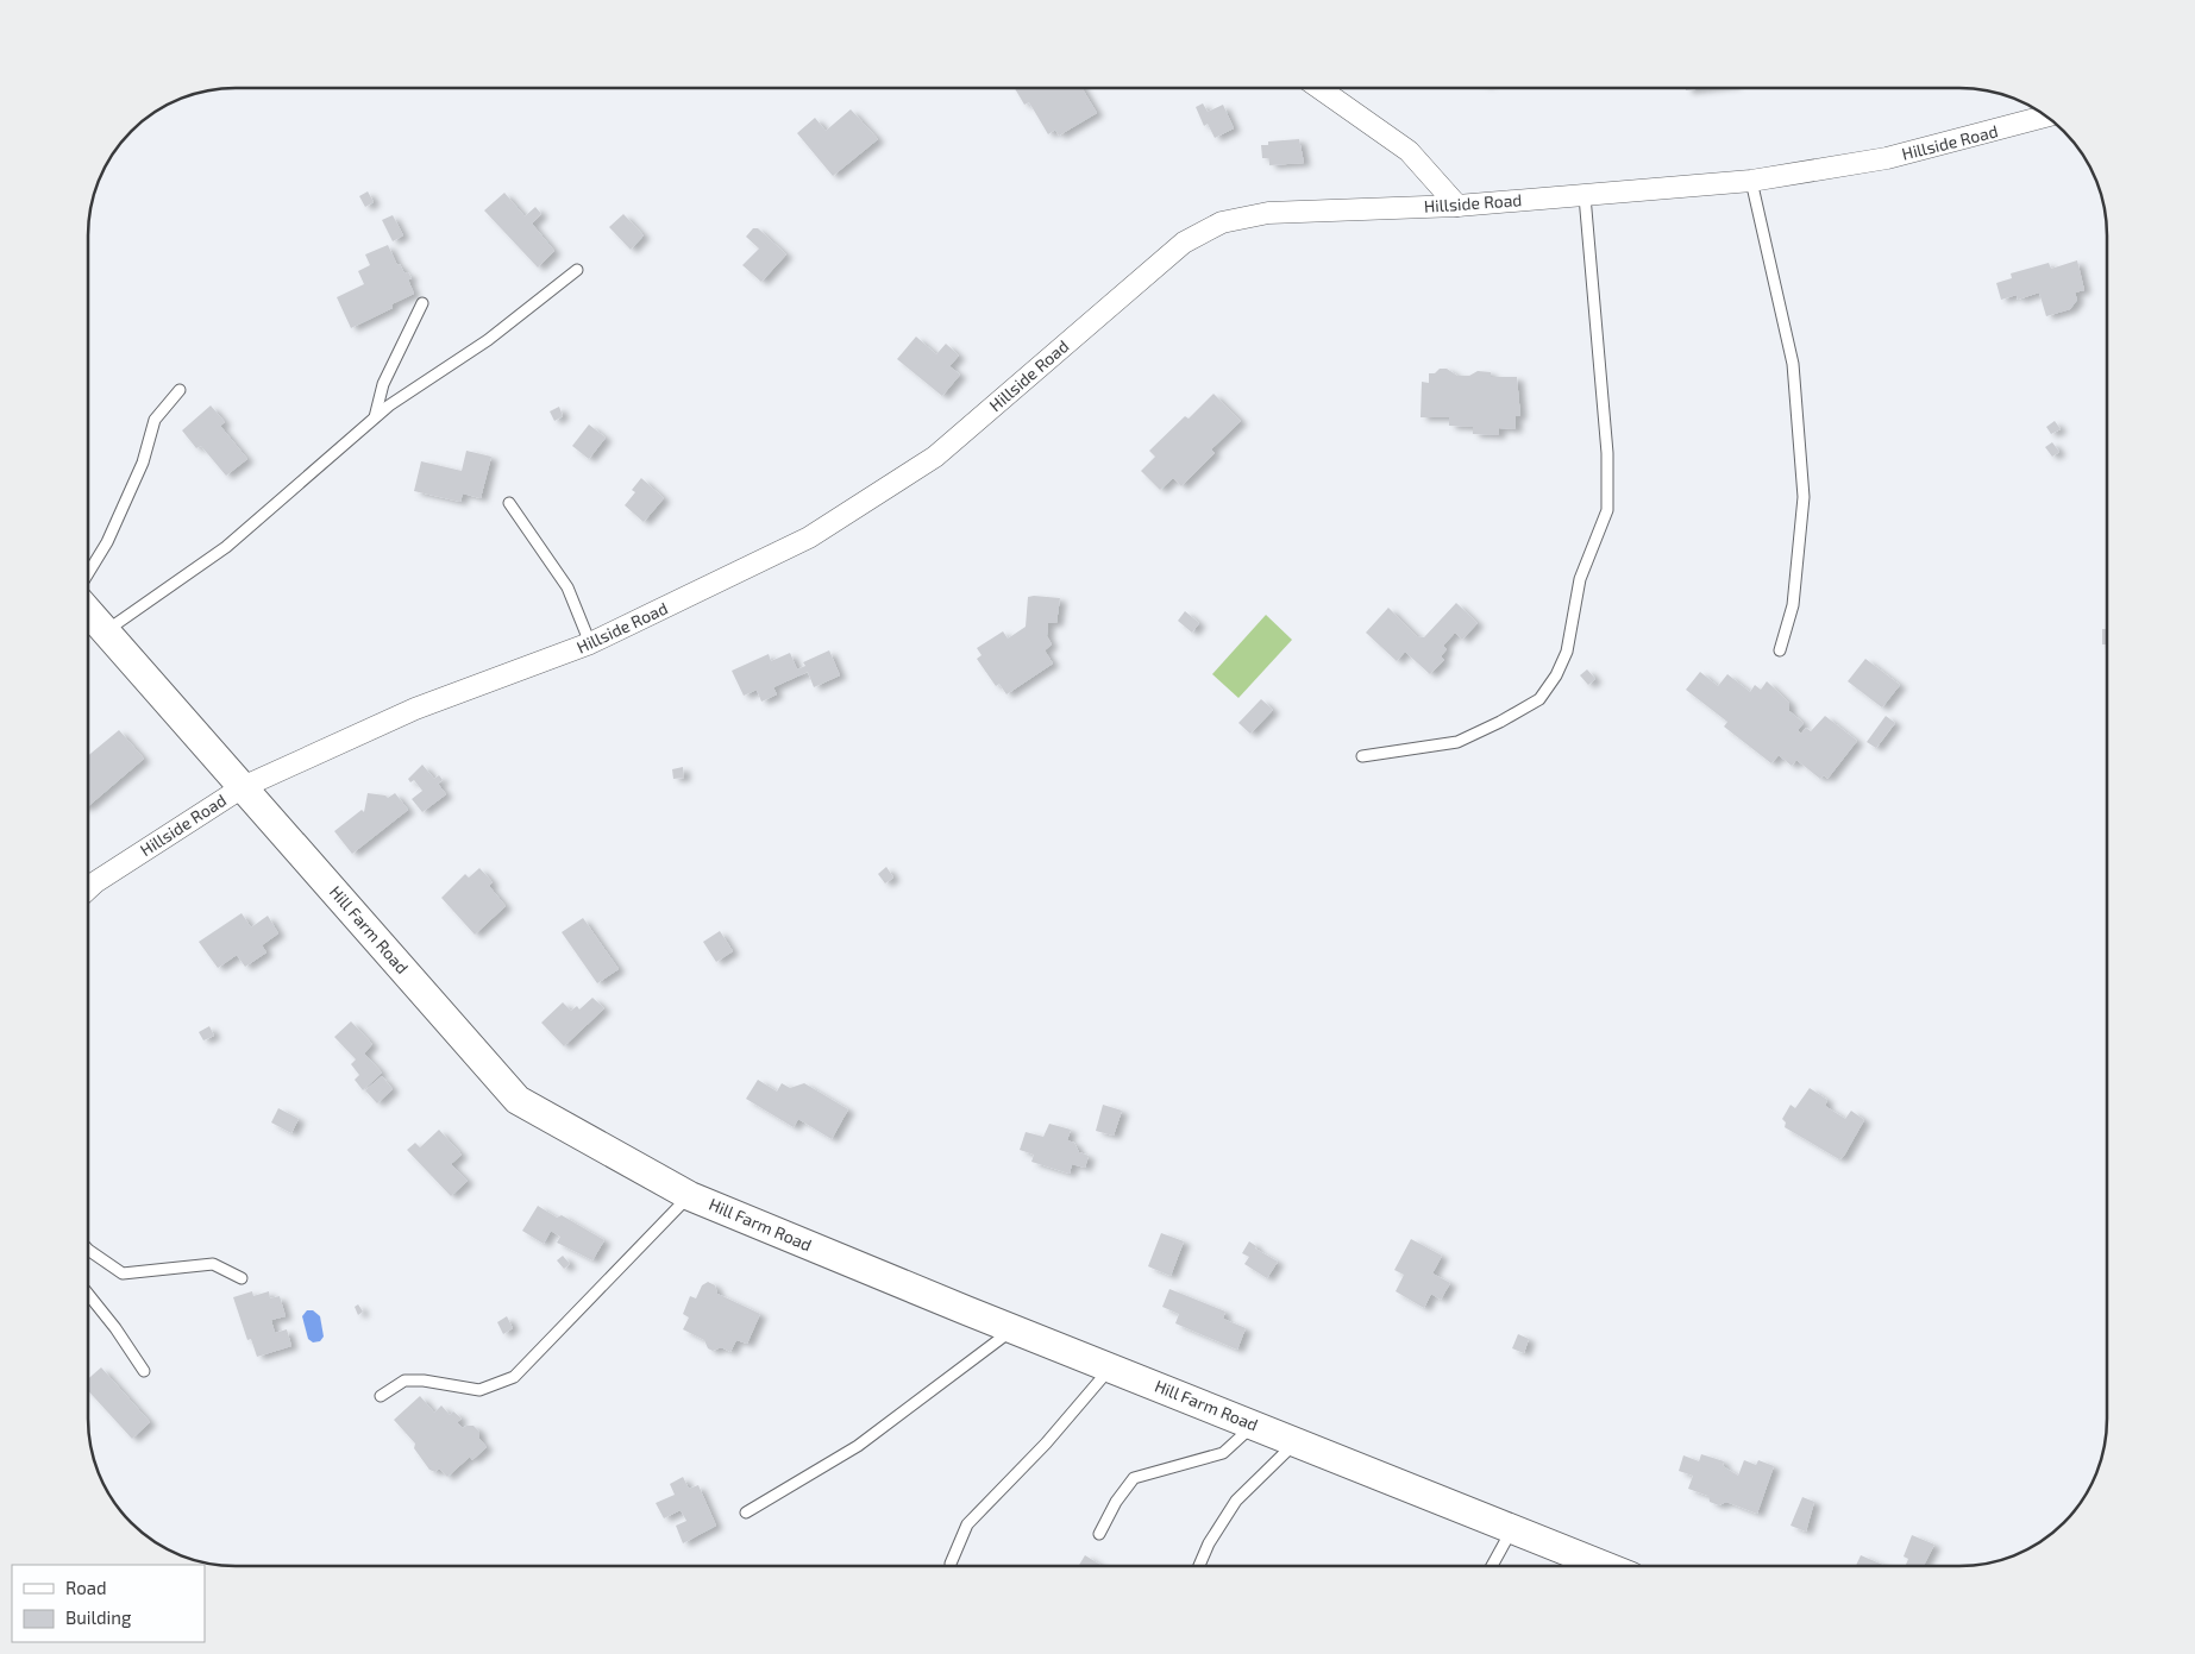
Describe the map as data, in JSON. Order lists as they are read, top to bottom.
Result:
{
  "streets": {
    "main road": ["Hill Farm Road"],
    "street": ["Hillside Road"]
  },
  "crossings": [
    ["Hillside Road", "Hill Farm Road"]
  ],
  "legend": ["Road", "Building"]
}
